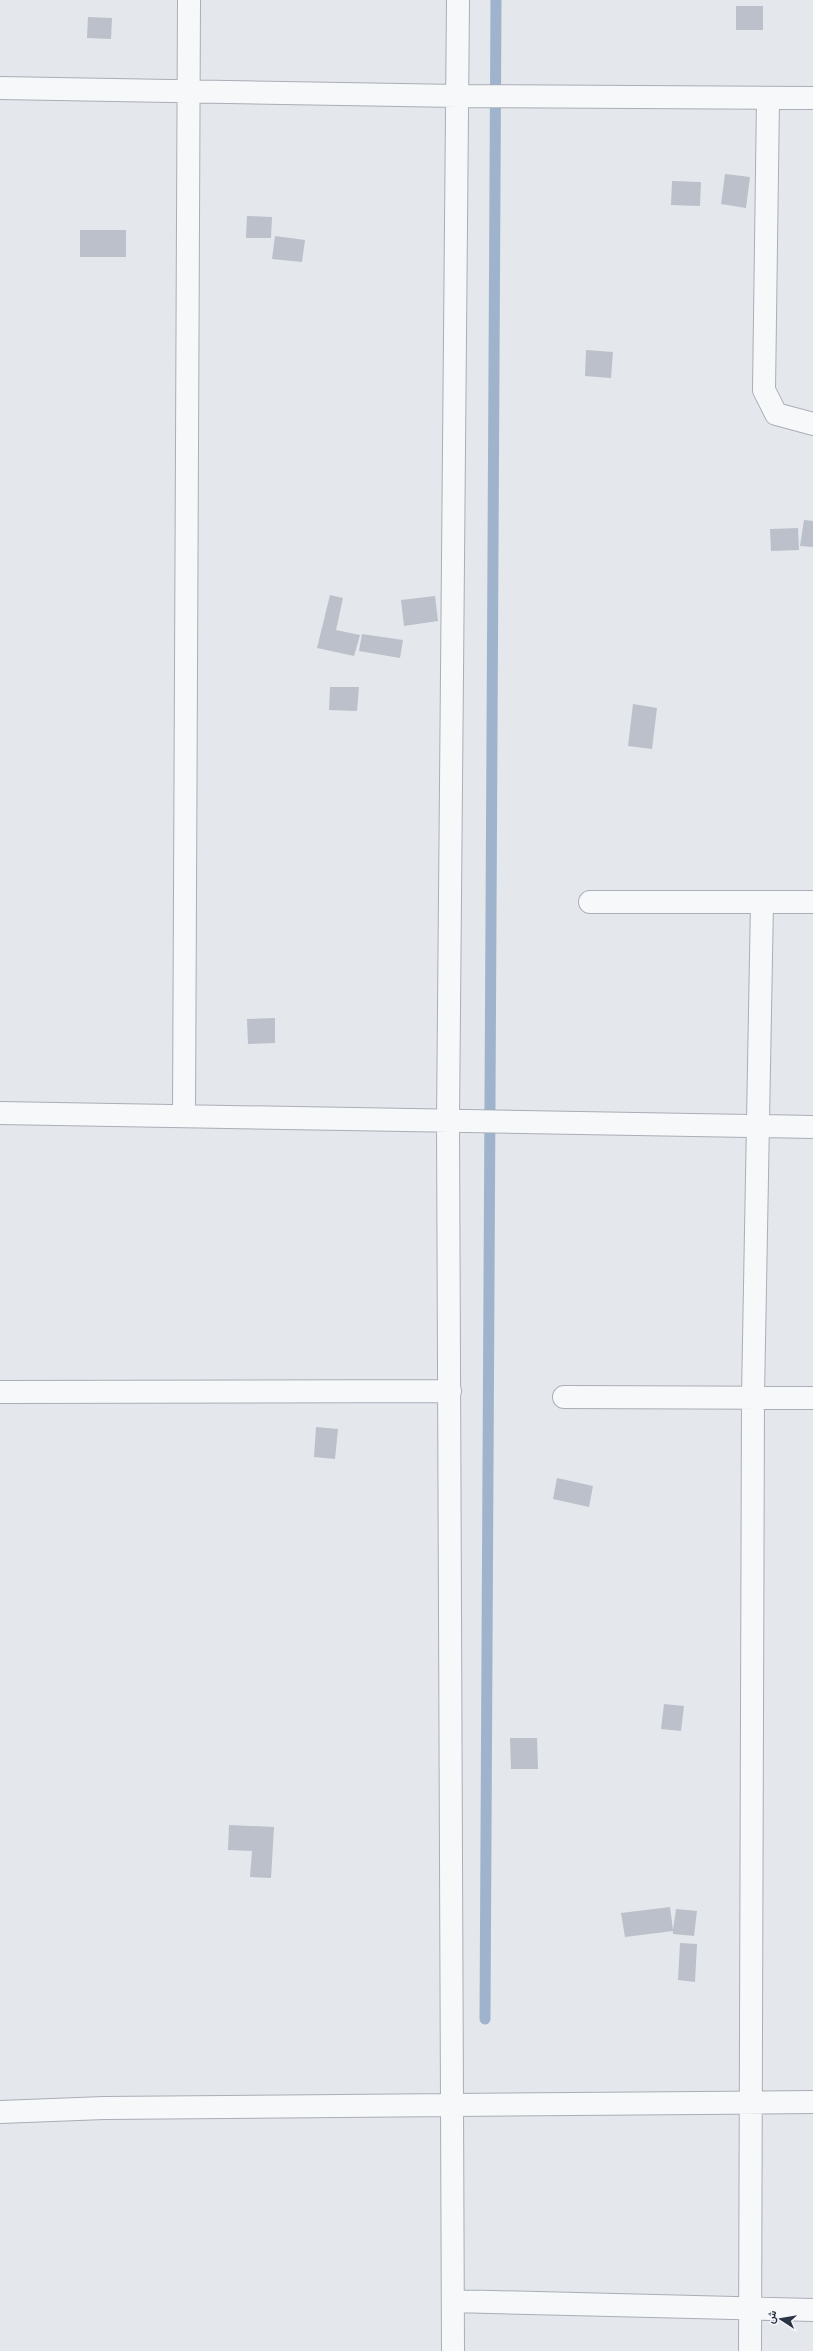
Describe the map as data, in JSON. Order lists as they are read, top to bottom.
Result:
{
  "north": "left"
}
